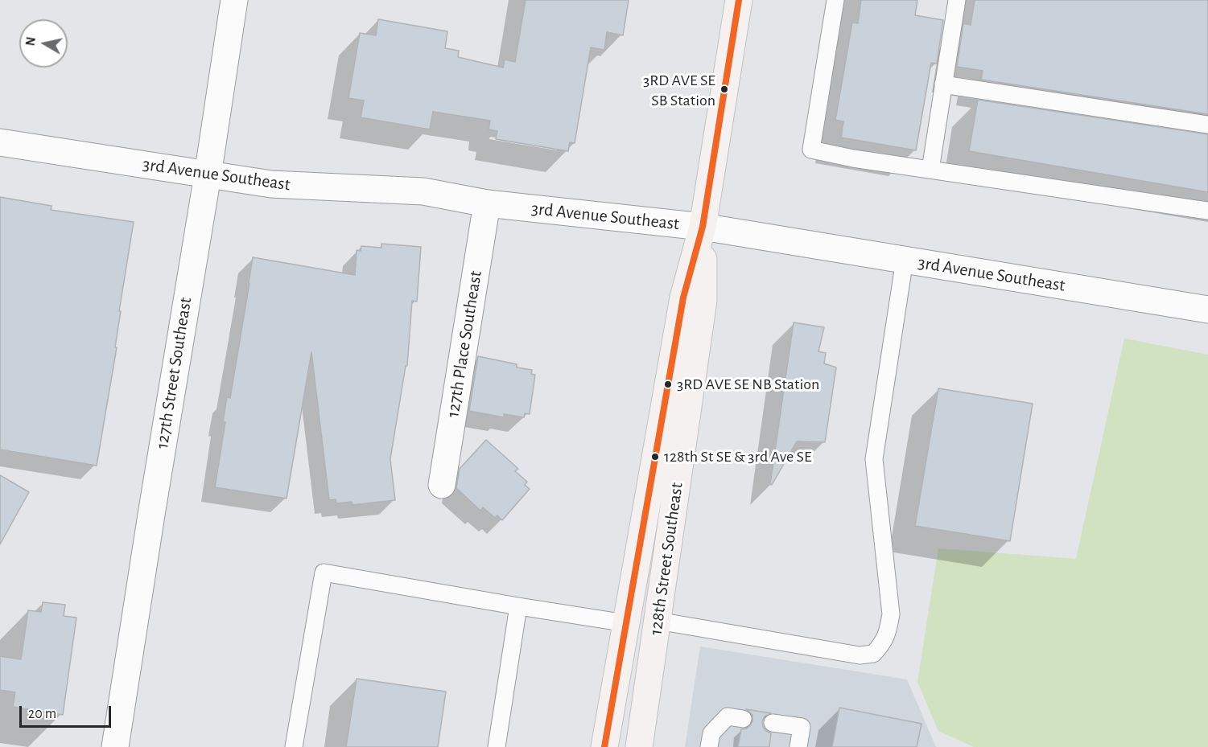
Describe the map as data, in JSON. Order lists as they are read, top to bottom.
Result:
{
  "streets": {
    "main road": ["128th Street Southeast"],
    "street": ["3rd Avenue Southeast", "127th Place Southeast", "127th Street Southeast"]
  },
  "crossings": [
    ["3rd Avenue Southeast", "127th Place Southeast"],
    ["3rd Avenue Southeast", "127th Street Southeast"],
    ["3rd Avenue Southeast", "128th Street Southeast"]
  ],
  "places": ["3RD AVE SE SB Station", "3RD AVE SE NB Station", "128th St SE & 3rd Ave SE"],
  "scale_bar": "20 m",
  "north": "left"
}
